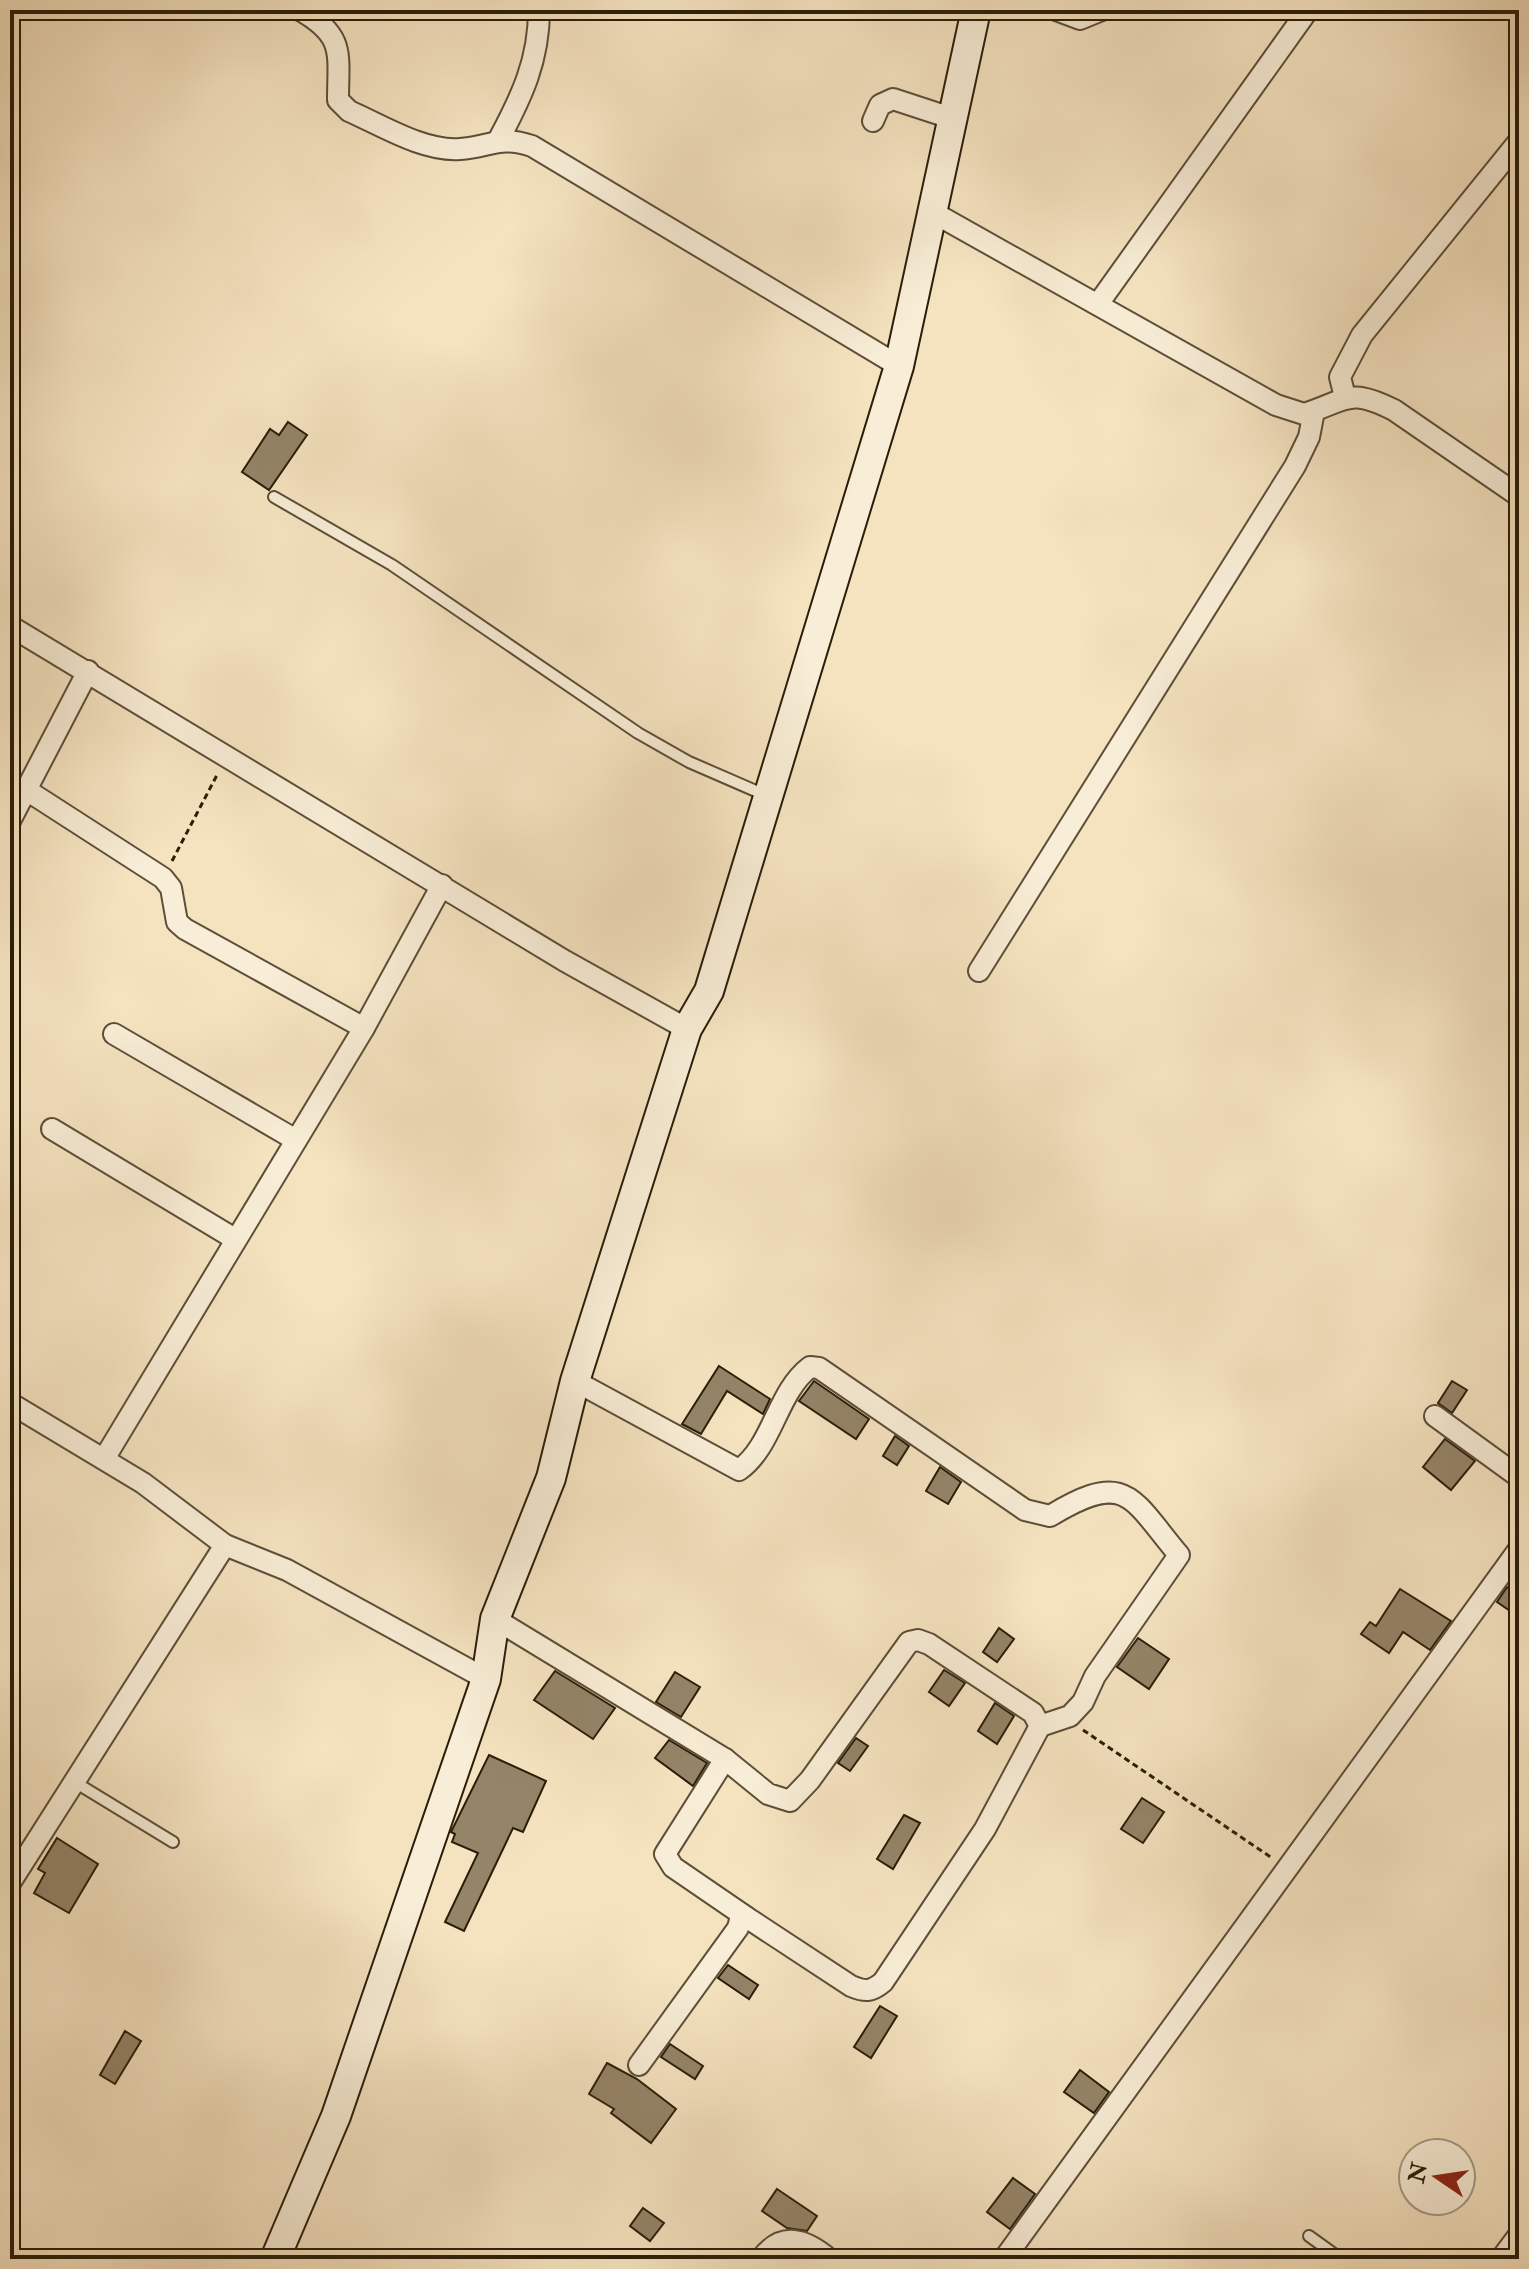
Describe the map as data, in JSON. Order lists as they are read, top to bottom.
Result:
{
  "north": "left"
}
